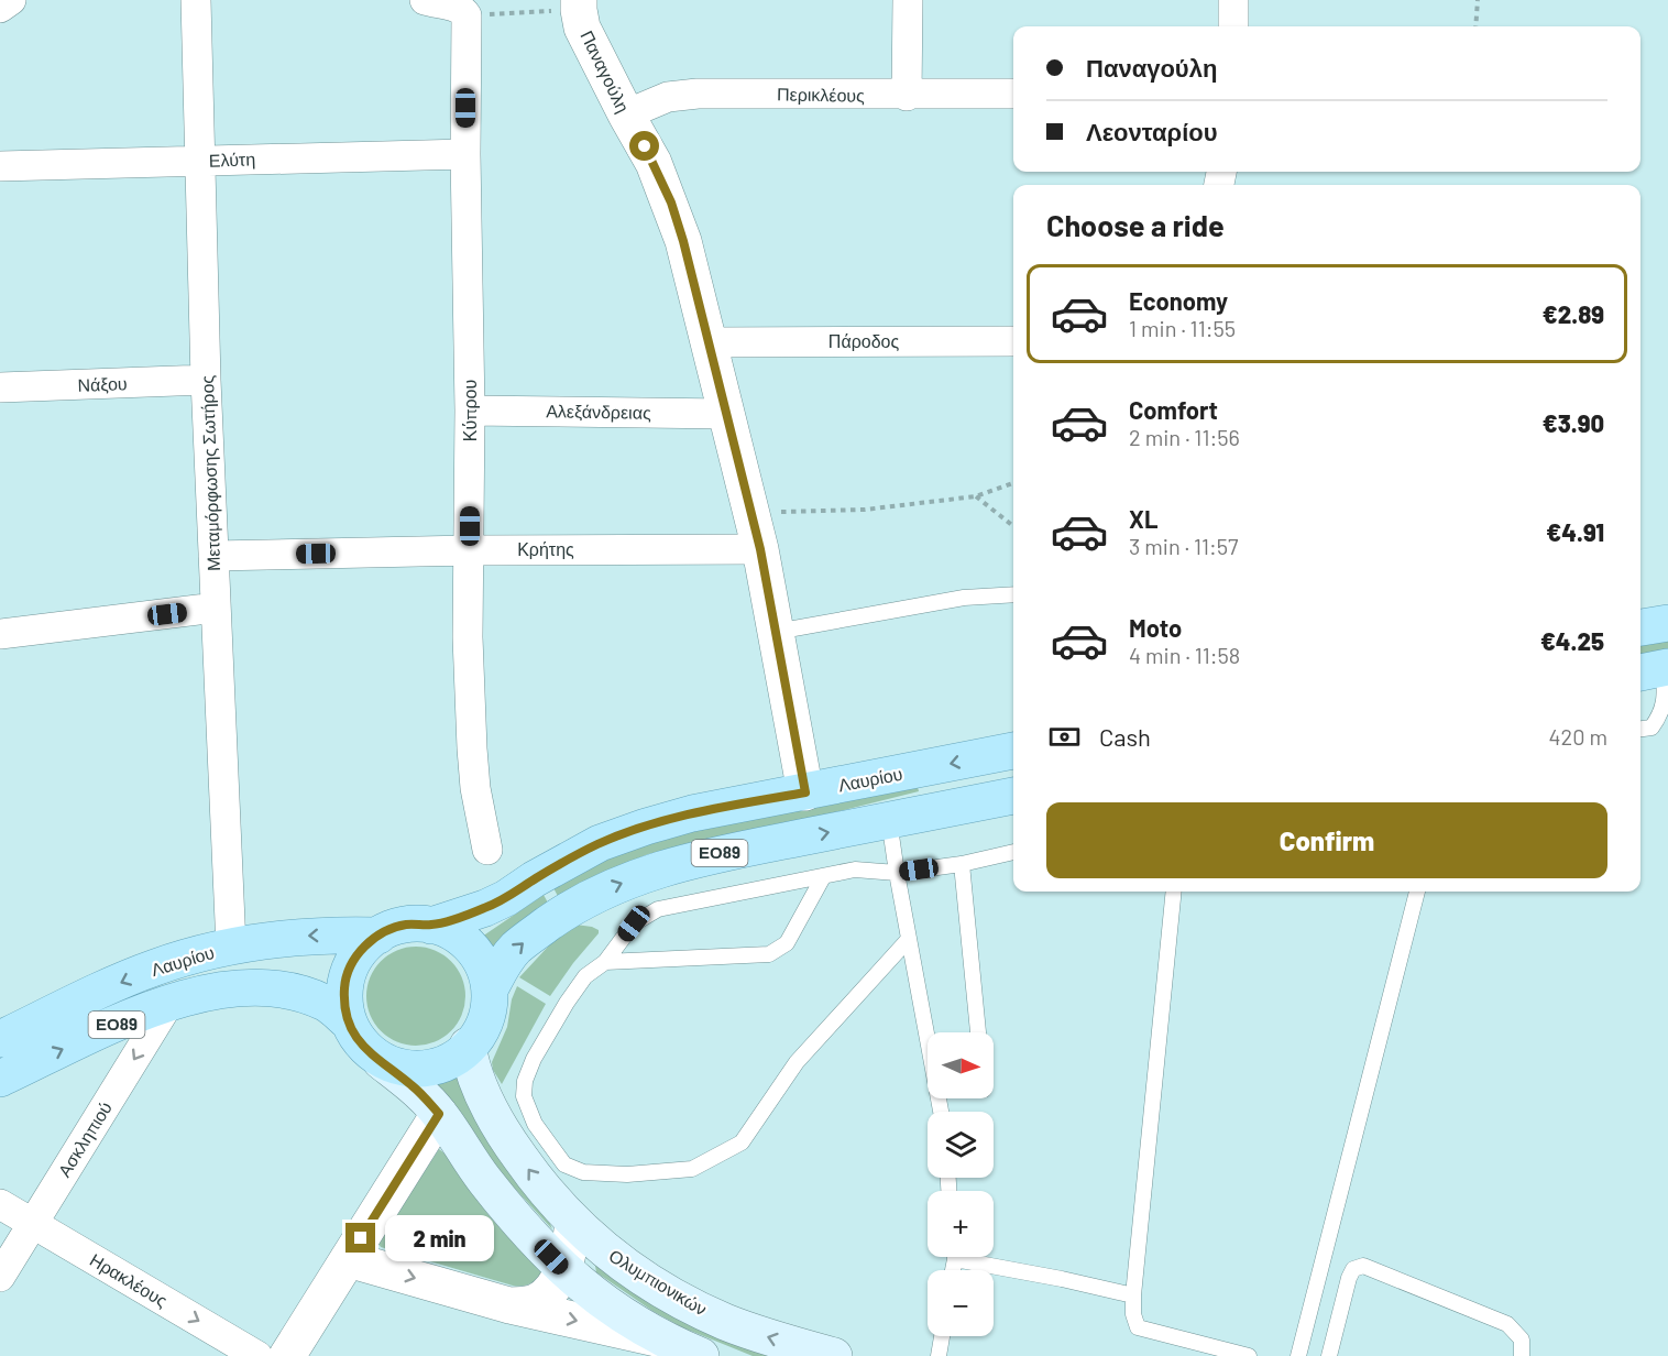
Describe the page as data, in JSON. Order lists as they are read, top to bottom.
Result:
{
  "streets": {
    "main road": ["Λαυρίου", "ΕΟ89", "Ολυμπιονικών"],
    "street": [
      "Παναγούλη",
      "Περικλέους",
      "Ελύτη",
      "Πάροδος",
      "Νάξου",
      "Κύπρου",
      "Αλεξάνδρειας",
      "Μεταμόρφωσης Σωτήρος",
      "Κρήτης",
      "Ασκληπιού",
      "Ηρακλέους"
    ]
  },
  "crossings": [
    ["Παναγούλη", "Περικλέους"],
    ["Παναγούλη", "Πάροδος"],
    ["Παναγούλη", "Αλεξάνδρειας"],
    ["Παναγούλη", "Κρήτης"],
    ["Παναγούλη", "Λαυρίου"],
    ["Ελύτη", "Κύπρου"],
    ["Ελύτη", "Μεταμόρφωσης Σωτήρος"],
    ["Νάξου", "Μεταμόρφωσης Σωτήρος"],
    ["Κύπρου", "Αλεξάνδρειας"],
    ["Κύπρου", "Κρήτης"],
    ["Μεταμόρφωσης Σωτήρος", "Κρήτης"],
    ["Μεταμόρφωσης Σωτήρος", "Λαυρίου"],
    ["Λαυρίου", "ΕΟ89"],
    ["Λαυρίου", "Ασκληπιού"],
    ["Λαυρίου", "Ολυμπιονικών"],
    ["ΕΟ89", "Ολυμπιονικών"],
    ["Ασκληπιού", "Ηρακλέους"]
  ],
  "one_way": ["Ασκληπιού", "Ηρακλέους"],
  "north": "right",
  "page": {
    "banner": ["Παναγούλη", "Λεονταρίου"],
    "heading": "Choose a ride",
    "list": [
      {
        "name": "Economy",
        "note": "1 min · 11:55",
        "value": "€2.89"
      },
      {
        "name": "Comfort",
        "note": "2 min · 11:56",
        "value": "€3.90"
      },
      {
        "name": "XL",
        "note": "3 min · 11:57",
        "value": "€4.91"
      },
      {
        "name": "Moto",
        "note": "4 min · 11:58",
        "value": "€4.25"
      }
    ],
    "pay": ["Cash", "420 m"],
    "buttons": "Confirm",
    "map_buttons": ["+", "−"],
    "bubble": "2 min"
  }
}
